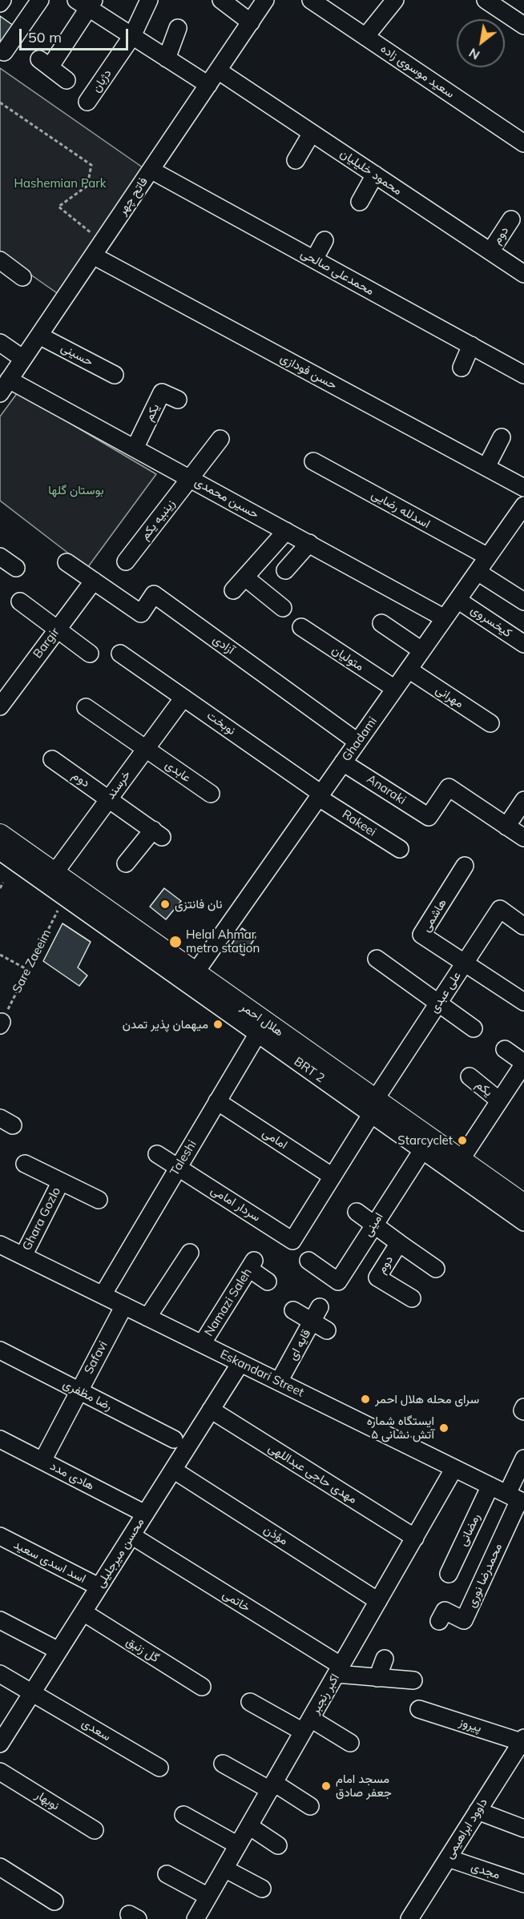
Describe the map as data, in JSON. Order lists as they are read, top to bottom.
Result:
{
  "streets": {
    "main road": ["هلال احمر"],
    "street": [
      "سعید موسوی زاده",
      "دژبان",
      "محمود خلیلیان",
      "فاتح چهر",
      "دوم",
      "محمدعلی صالحی",
      "حسینی",
      "حسن فودازی",
      "یکم",
      "حسین محمدی",
      "اسدلله رضایی",
      "زینبیه یکم",
      "کیخسروی",
      "Bargir",
      "آزادی",
      "متولیان",
      "مهرانی",
      "نوبخت",
      "Ghadami",
      "عابدی",
      "خرسند",
      "Anaraki",
      "Rakeei",
      "هاشمی",
      "علی عبدی",
      "امامی",
      "Taleshi",
      "سردار امامی",
      "Ghara Gozlo",
      "امینی",
      "Namazi Saleh",
      "قایه ای",
      "Safavi",
      "Eskandari Street",
      "رضا مظفری",
      "مهدی حاجی عبداللهی",
      "هادی مدد",
      "رمضانی",
      "مؤذن",
      "محسن میرجلیلی",
      "اسد اسدی سعید",
      "محمدرضا نوری",
      "خاتمی",
      "گل زنبق",
      "اکبر رنجبر",
      "پیروز",
      "سعدی",
      "نوبهار",
      "داوود ابراهیمی",
      "مجدی"
    ],
    "path": ["Sare Zaeeim"]
  },
  "crossings": [
    ["محمود خلیلیان", "فاتح چهر"],
    ["محمود خلیلیان", "دوم"],
    ["فاتح چهر", "محمدعلی صالحی"],
    ["فاتح چهر", "حسینی"],
    ["فاتح چهر", "حسن فودازی"],
    ["فاتح چهر", "حسین محمدی"],
    ["دوم", "خرسند"],
    ["دوم", "امینی"],
    ["یکم", "حسین محمدی"],
    ["حسین محمدی", "زینبیه یکم"],
    ["حسین محمدی", "Ghadami"],
    ["اسدلله رضایی", "Ghadami"],
    ["کیخسروی", "Ghadami"],
    ["Bargir", "آزادی"],
    ["آزادی", "Ghadami"],
    ["متولیان", "Ghadami"],
    ["مهرانی", "Ghadami"],
    ["نوبخت", "Ghadami"],
    ["نوبخت", "خرسند"],
    ["نوبخت", "Rakeei"],
    ["Ghadami", "Anaraki"],
    ["Ghadami", "Rakeei"],
    ["Ghadami", "هلال احمر"],
    ["عابدی", "خرسند"],
    ["خرسند", "هلال احمر"],
    ["هاشمی", "علی عبدی"],
    ["علی عبدی", "هلال احمر"],
    ["هلال احمر", "Taleshi"],
    ["هلال احمر", "امینی"],
    ["امامی", "Taleshi"],
    ["امامی", "سردار امامی"],
    ["Taleshi", "سردار امامی"],
    ["Taleshi", "Eskandari Street"],
    ["Ghara Gozlo", "Eskandari Street"],
    ["Namazi Saleh", "Eskandari Street"],
    ["قایه ای", "Eskandari Street"],
    ["Safavi", "Eskandari Street"],
    ["Safavi", "رضا مظفری"],
    ["Safavi", "هادی مدد"],
    ["Eskandari Street", "رمضانی"],
    ["Eskandari Street", "محسن میرجلیلی"],
    ["Eskandari Street", "محمدرضا نوری"],
    ["Eskandari Street", "اکبر رنجبر"],
    ["مهدی حاجی عبداللهی", "محسن میرجلیلی"],
    ["مهدی حاجی عبداللهی", "اکبر رنجبر"],
    ["هادی مدد", "محسن میرجلیلی"],
    ["مؤذن", "محسن میرجلیلی"],
    ["مؤذن", "اکبر رنجبر"],
    ["محسن میرجلیلی", "اسد اسدی سعید"],
    ["محسن میرجلیلی", "خاتمی"],
    ["محسن میرجلیلی", "گل زنبق"],
    ["محسن میرجلیلی", "سعدی"],
    ["خاتمی", "اکبر رنجبر"],
    ["پیروز", "داوود ابراهیمی"],
    ["داوود ابراهیمی", "مجدی"]
  ],
  "parks": ["Hashemian Park", "بوستان گلها"],
  "places": [
    "نان فانتزی",
    "Helal Ahmar metro station",
    "میهمان پذیر تمدن",
    "Starcyclet",
    "سرای محله هلال احمر",
    "ایستگاه شماره ۵ آتش نشانی",
    "مسجد امام جعفر صادق"
  ],
  "scale_bar": "50 m",
  "north": "bottom left"
}
